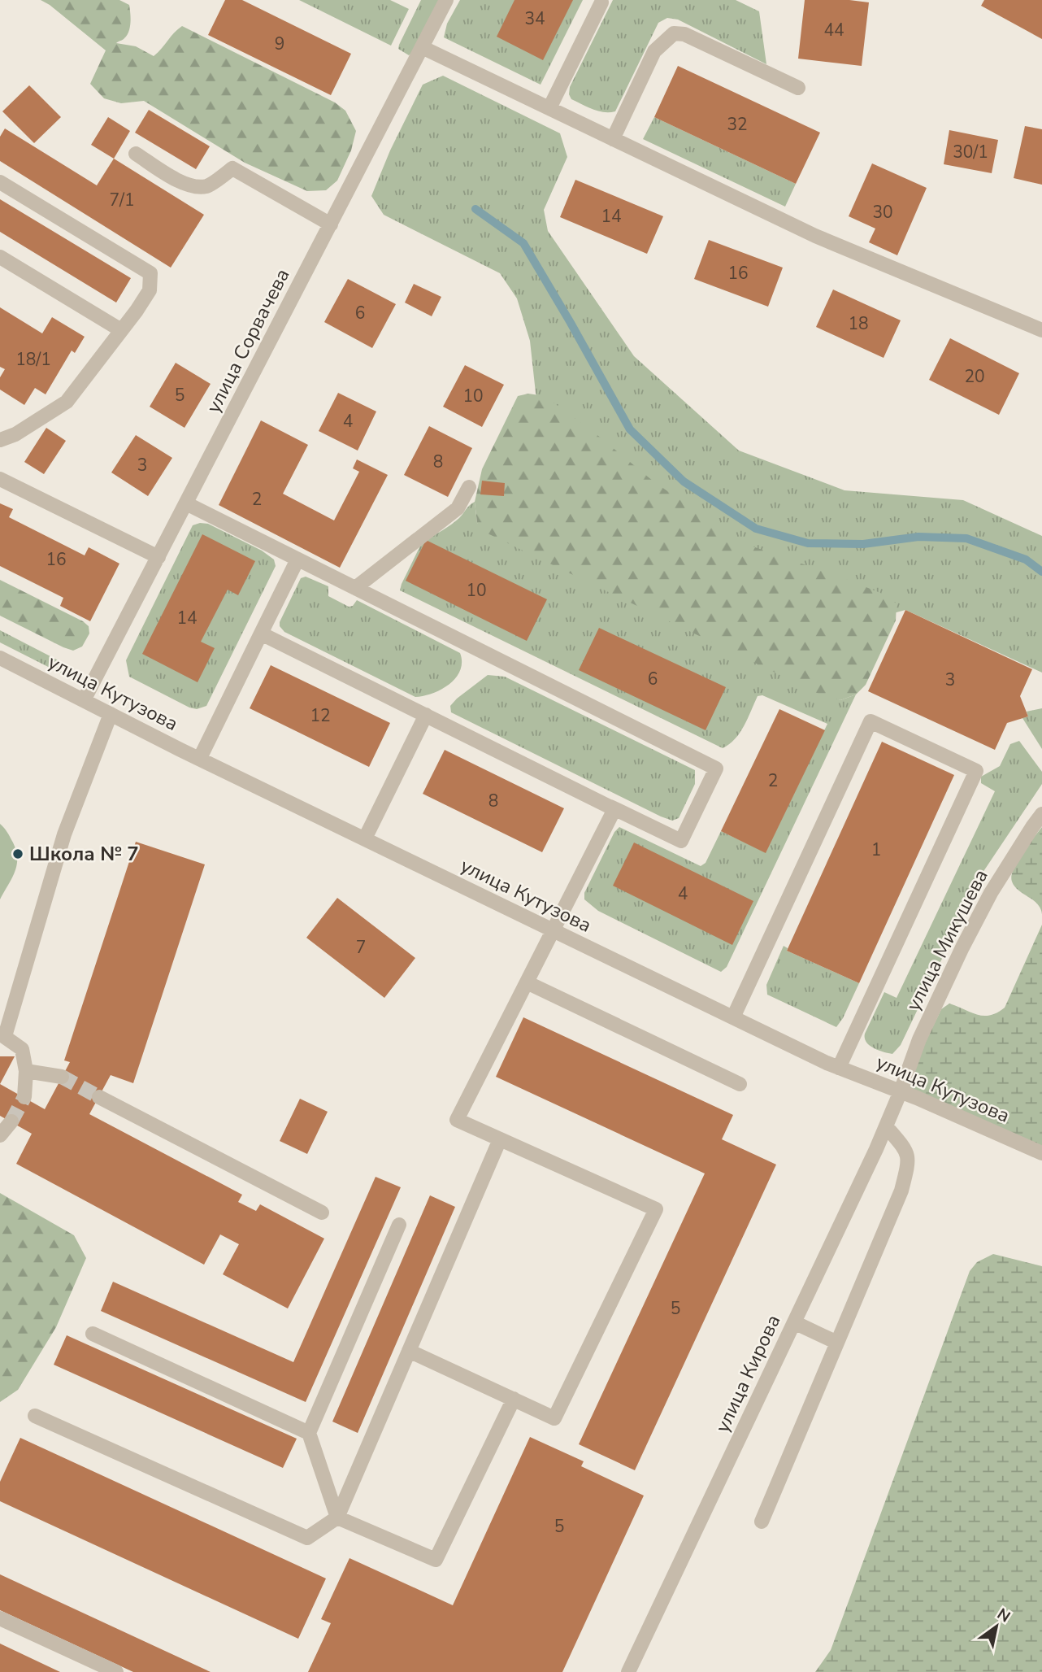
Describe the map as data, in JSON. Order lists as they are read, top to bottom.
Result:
{
  "streets": {
    "street": [
      "улица Сорвачева",
      "улица Кутузова",
      "улица Микушева",
      "улица Кирова"
    ]
  },
  "crossings": [
    ["улица Сорвачева", "улица Кутузова"],
    ["улица Кутузова", "улица Микушева"],
    ["улица Кутузова", "улица Кирова"],
    ["улица Микушева", "улица Кирова"]
  ],
  "places": ["Школа № 7"],
  "house_numbers": [
    "34",
    "44",
    "9",
    "32",
    "30/1",
    "7/1",
    "30",
    "14",
    "16",
    "6",
    "18",
    "18/1",
    "20",
    "5",
    "10",
    "4",
    "8",
    "3",
    "2",
    "16",
    "10",
    "14",
    "6",
    "3",
    "12",
    "2",
    "8",
    "1",
    "4",
    "7",
    "5",
    "5"
  ],
  "north": "top right"
}
